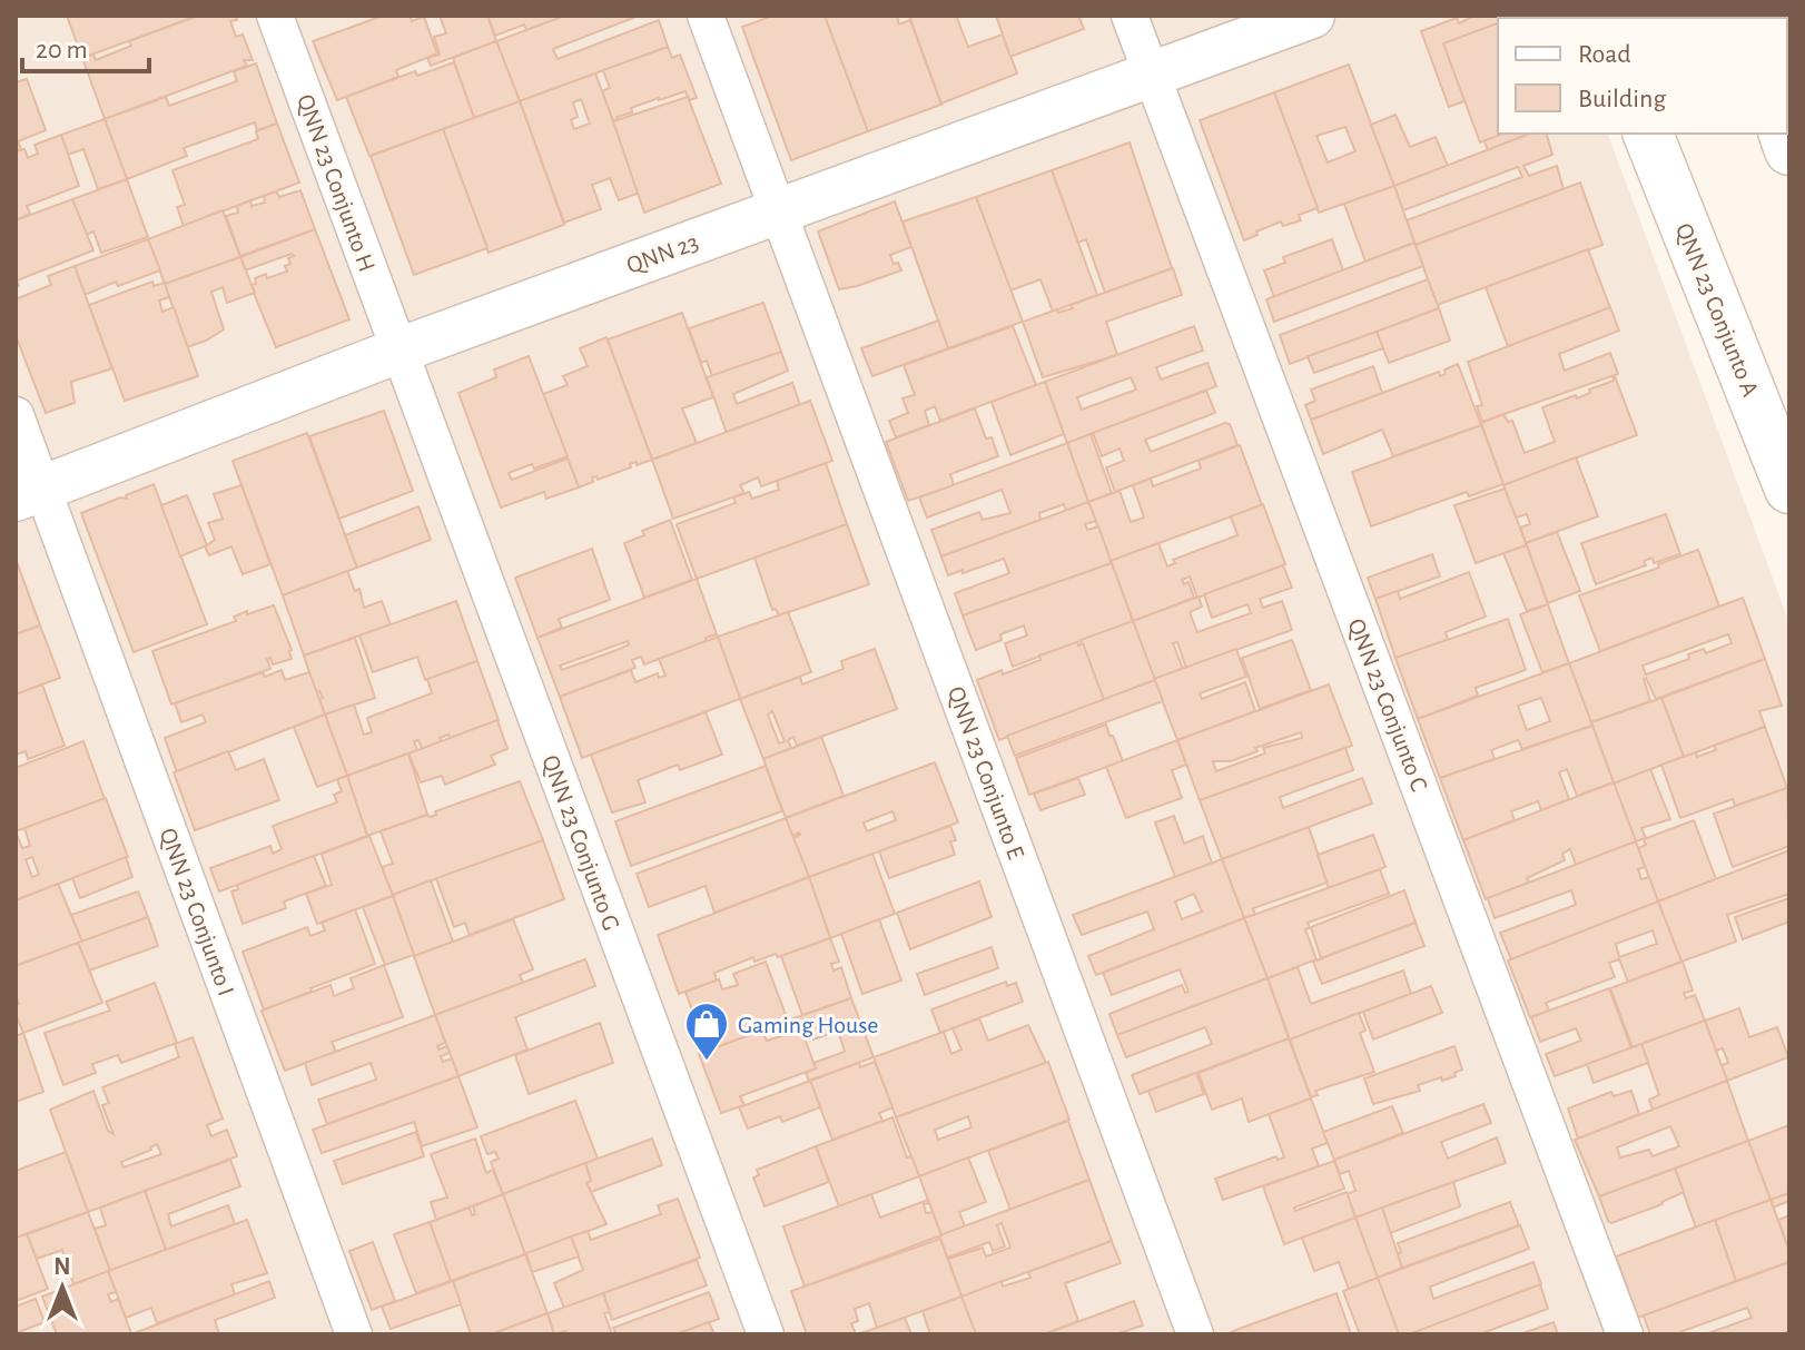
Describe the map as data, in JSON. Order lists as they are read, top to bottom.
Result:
{
  "streets": {
    "main road": ["QNN 23 Conjunto A"],
    "street": [
      "QNN 23 Conjunto H",
      "QNN 23",
      "QNN 23 Conjunto C",
      "QNN 23 Conjunto E",
      "QNN 23 Conjunto G",
      "QNN 23 Conjunto I"
    ]
  },
  "crossings": [
    ["QNN 23 Conjunto H", "QNN 23"],
    ["QNN 23 Conjunto H", "QNN 23 Conjunto G"],
    ["QNN 23", "QNN 23 Conjunto C"],
    ["QNN 23", "QNN 23 Conjunto E"],
    ["QNN 23", "QNN 23 Conjunto G"],
    ["QNN 23", "QNN 23 Conjunto I"]
  ],
  "places": {
    "shop": ["Gaming House"]
  },
  "legend": ["Road", "Building"],
  "scale_bar": "20 m",
  "north": "top"
}
